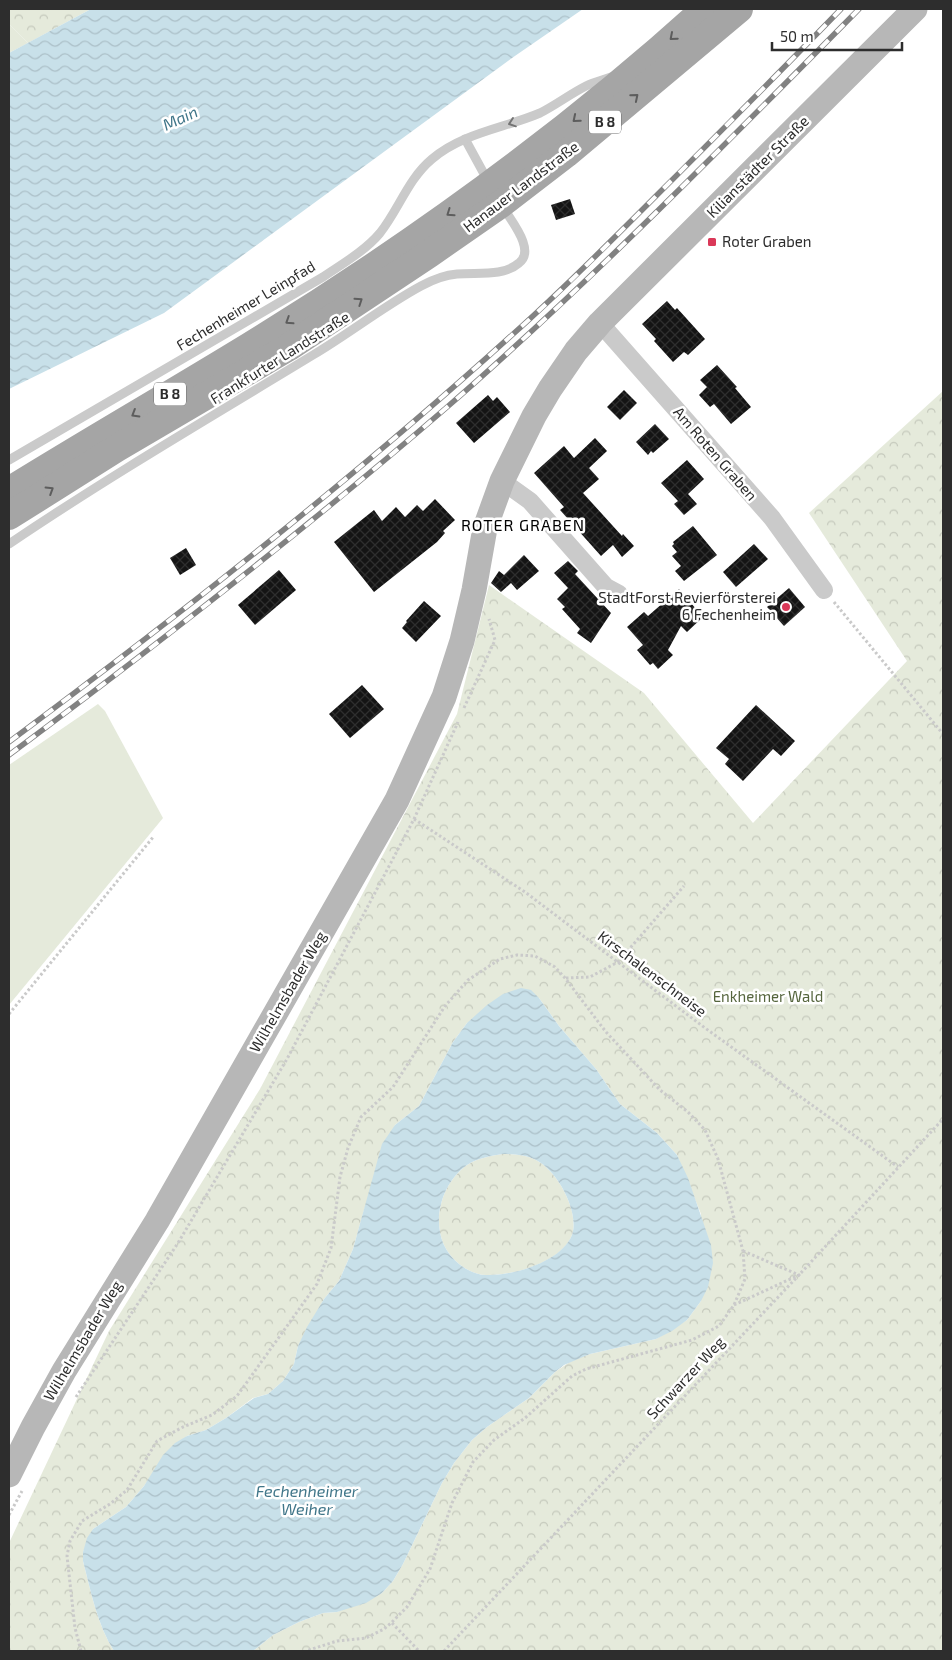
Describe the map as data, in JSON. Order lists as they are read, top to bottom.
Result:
{
  "streets": {
    "main road": ["B 8", "Hanauer Landstraße"],
    "street": ["Kilianstädter Straße", "Am Roten Graben", "Wilhelmsbader Weg"],
    "lane": ["Fechenheimer Leinpfad", "Frankfurter Landstraße"],
    "path": ["Kirschalenschneise", "Schwarzer Weg"]
  },
  "crossings": [
    ["B 8", "Hanauer Landstraße"],
    ["B 8", "Frankfurter Landstraße"],
    ["Kilianstädter Straße", "Am Roten Graben"],
    ["Kilianstädter Straße", "Wilhelmsbader Weg"],
    ["Hanauer Landstraße", "Fechenheimer Leinpfad"],
    ["Hanauer Landstraße", "Frankfurter Landstraße"],
    ["Fechenheimer Leinpfad", "Frankfurter Landstraße"],
    ["Am Roten Graben", "Wilhelmsbader Weg"],
    ["Kirschalenschneise", "Schwarzer Weg"]
  ],
  "districts": ["ROTER GRABEN"],
  "water": ["Main", "Fechenheimer Weiher"],
  "parks": ["Enkheimer Wald"],
  "places": {
    "transit": ["Roter Graben"],
    "other": ["StadtForst Revierförsterei 6 Fechenheim"]
  },
  "scale_bar": "50 m"
}
